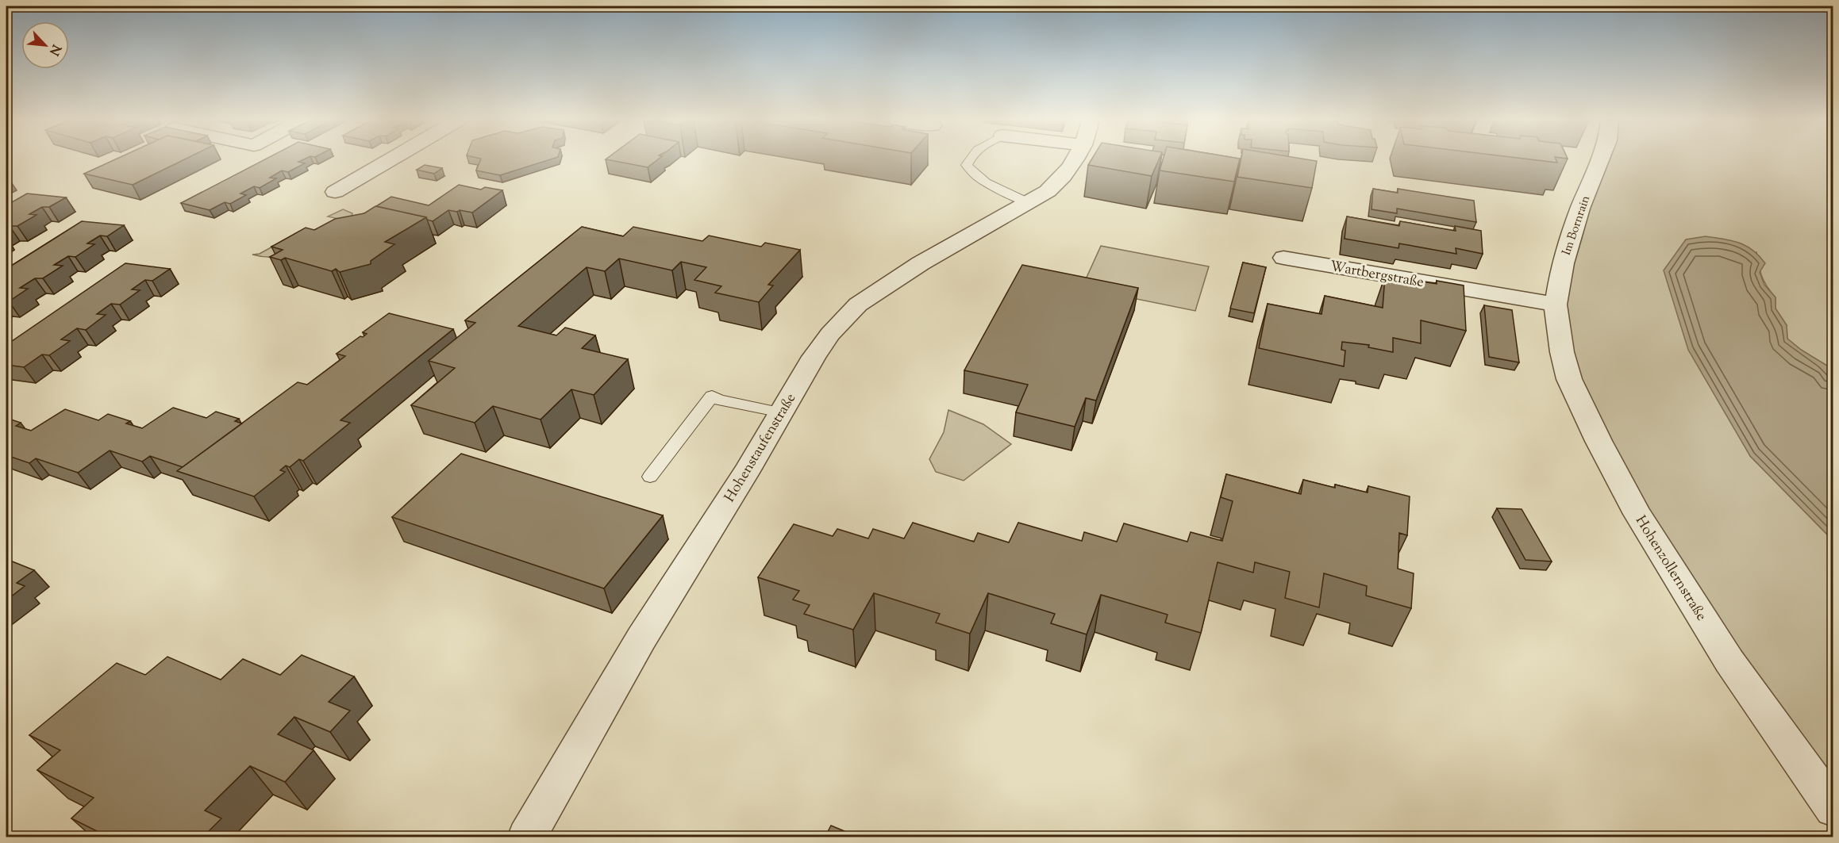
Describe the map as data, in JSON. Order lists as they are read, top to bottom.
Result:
{
  "streets": {
    "street": [
      "Im Bornrain",
      "Wartbergstraße",
      "Hohenstaufenstraße",
      "Hohenzollernstraße"
    ]
  },
  "crossings": [
    ["Im Bornrain", "Wartbergstraße"],
    ["Im Bornrain", "Hohenzollernstraße"],
    ["Wartbergstraße", "Hohenzollernstraße"]
  ],
  "north": "bottom right"
}
